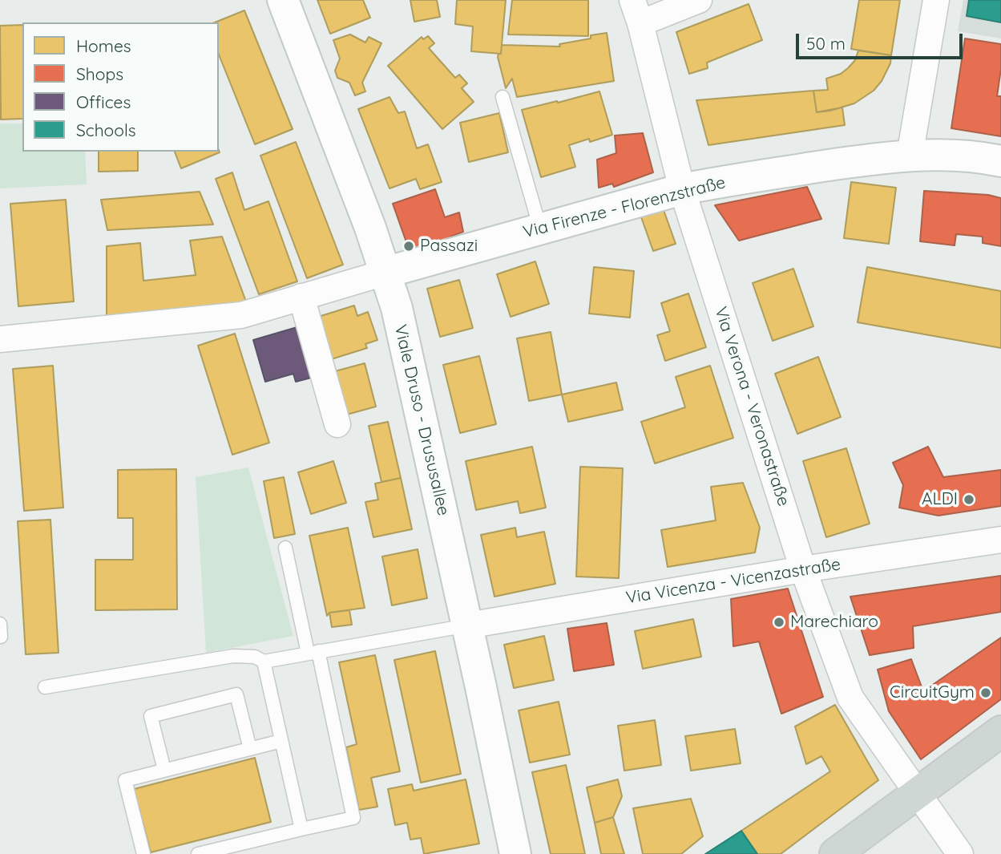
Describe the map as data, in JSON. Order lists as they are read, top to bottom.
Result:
{
  "streets": {
    "main road": ["Via Firenze - Florenzstraße", "Viale Druso - Drususallee"],
    "street": ["Via Verona - Veronastraße", "Via Vicenza - Vicenzastraße"]
  },
  "crossings": [
    ["Via Firenze - Florenzstraße", "Via Verona - Veronastraße"],
    ["Via Firenze - Florenzstraße", "Viale Druso - Drususallee"],
    ["Via Verona - Veronastraße", "Via Vicenza - Vicenzastraße"],
    ["Viale Druso - Drususallee", "Via Vicenza - Vicenzastraße"]
  ],
  "places": [
    "Passazi",
    "ALDI",
    "Marechiaro",
    "CircuitGym"
  ],
  "legend": [
    "Homes",
    "Shops",
    "Offices",
    "Schools"
  ],
  "scale_bar": "50 m"
}
